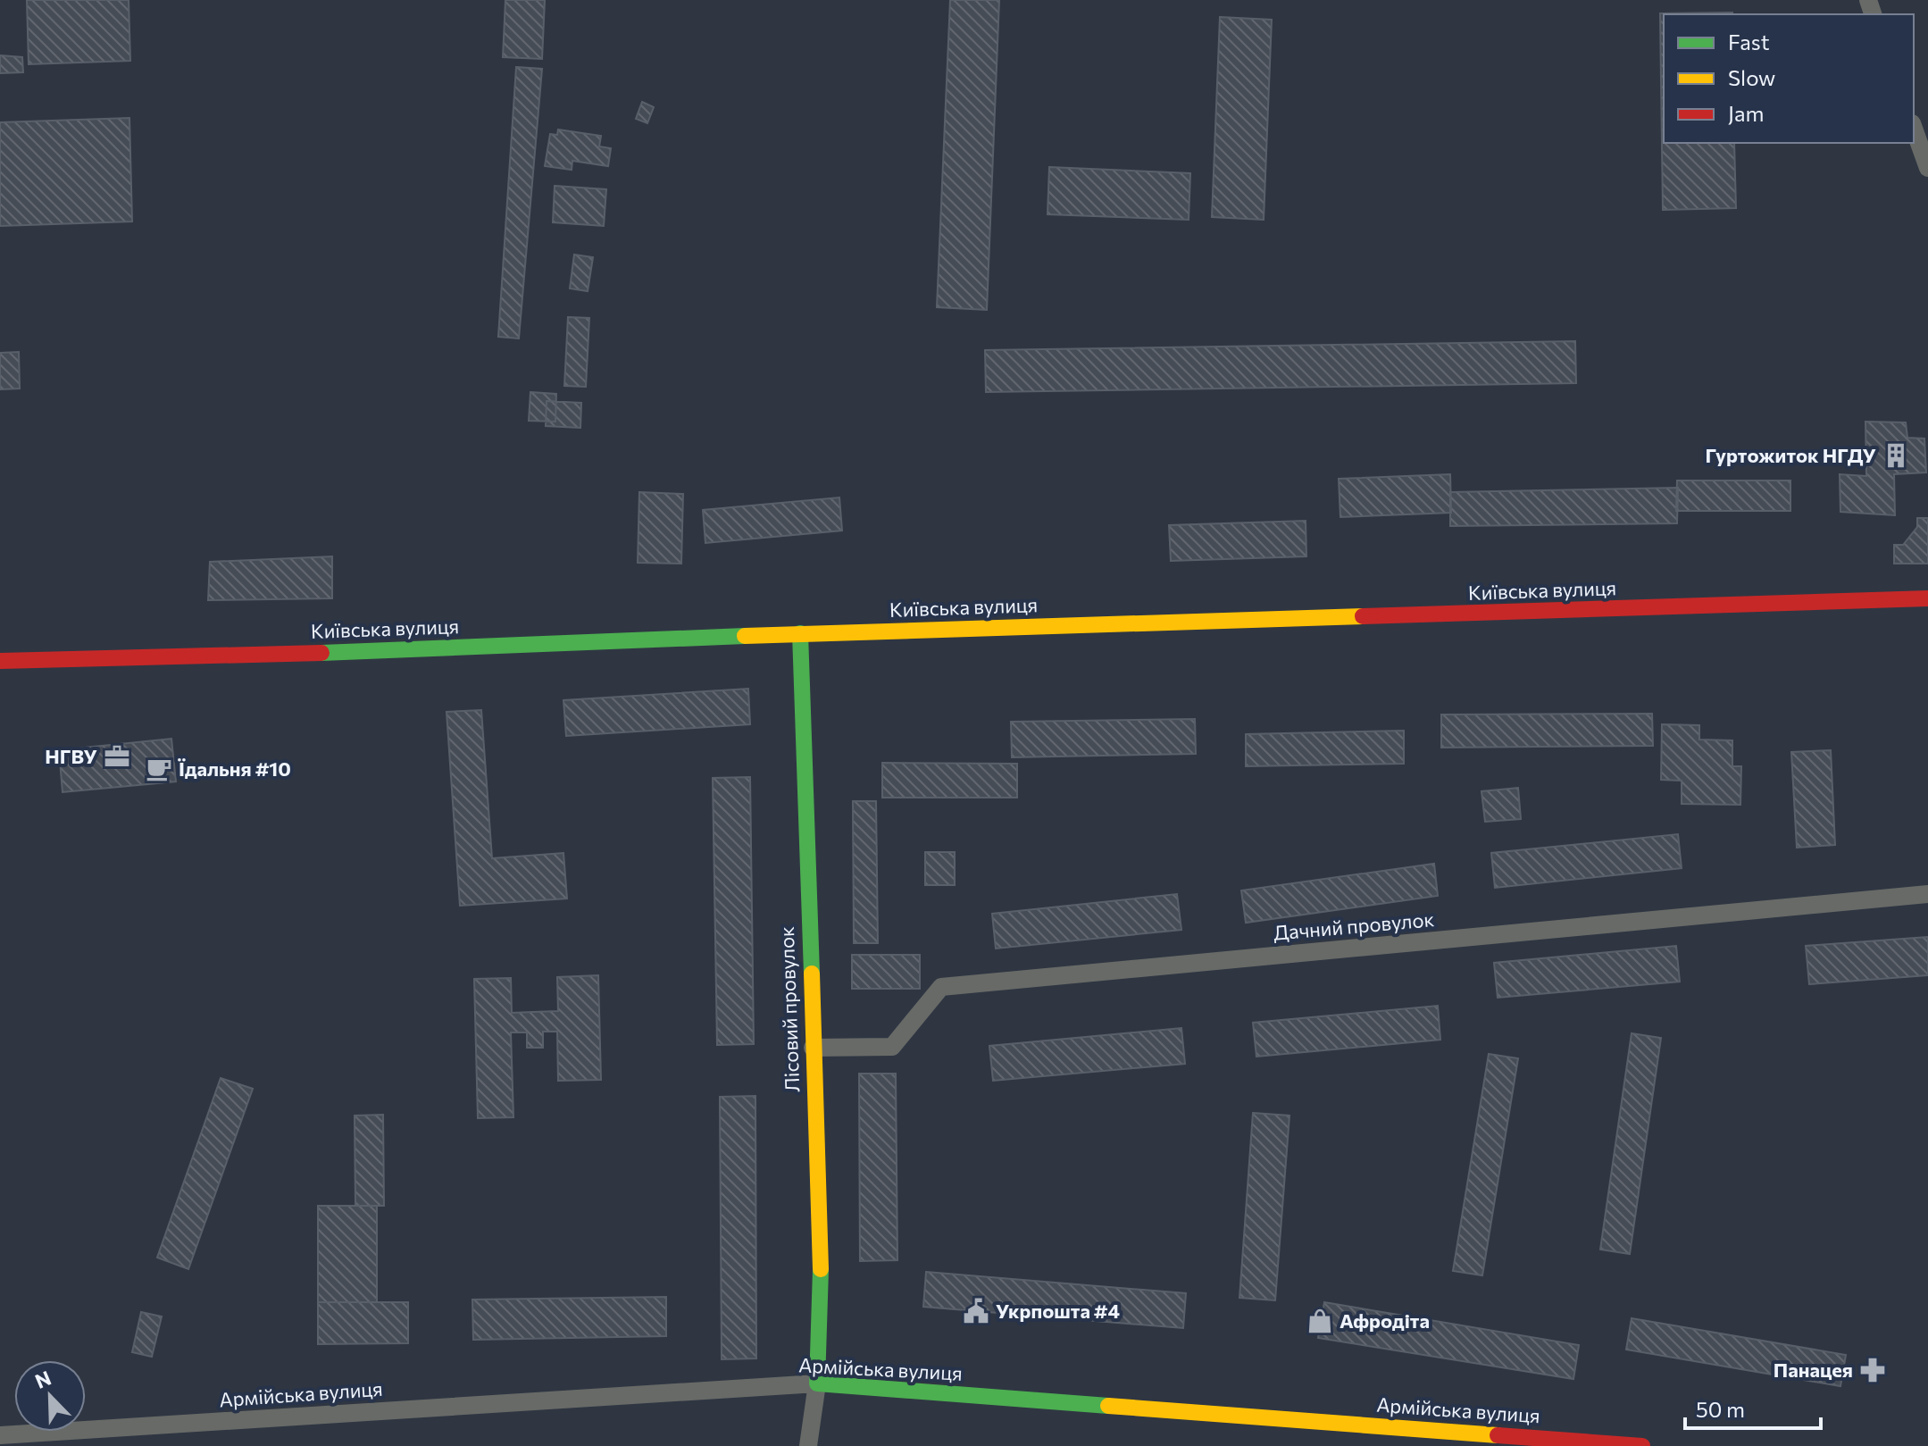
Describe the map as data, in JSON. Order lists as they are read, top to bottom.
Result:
{
  "streets": {
    "main road": ["Київська вулиця", "Лісовий провулок", "Армійська вулиця"],
    "street": ["Дачний провулок"]
  },
  "crossings": [
    ["Київська вулиця", "Лісовий провулок"],
    ["Дачний провулок", "Лісовий провулок"],
    ["Лісовий провулок", "Армійська вулиця"]
  ],
  "places": {
    "building": ["Гуртожиток НГДУ"],
    "office": ["НГВУ"],
    "cafe": ["Їдальня #10"],
    "public building": ["Укрпошта #4"],
    "shop": ["Афродіта"],
    "pharmacy": ["Панацея"]
  },
  "legend": ["Fast", "Slow", "Jam"],
  "scale_bar": "50 m",
  "north": "top left"
}
